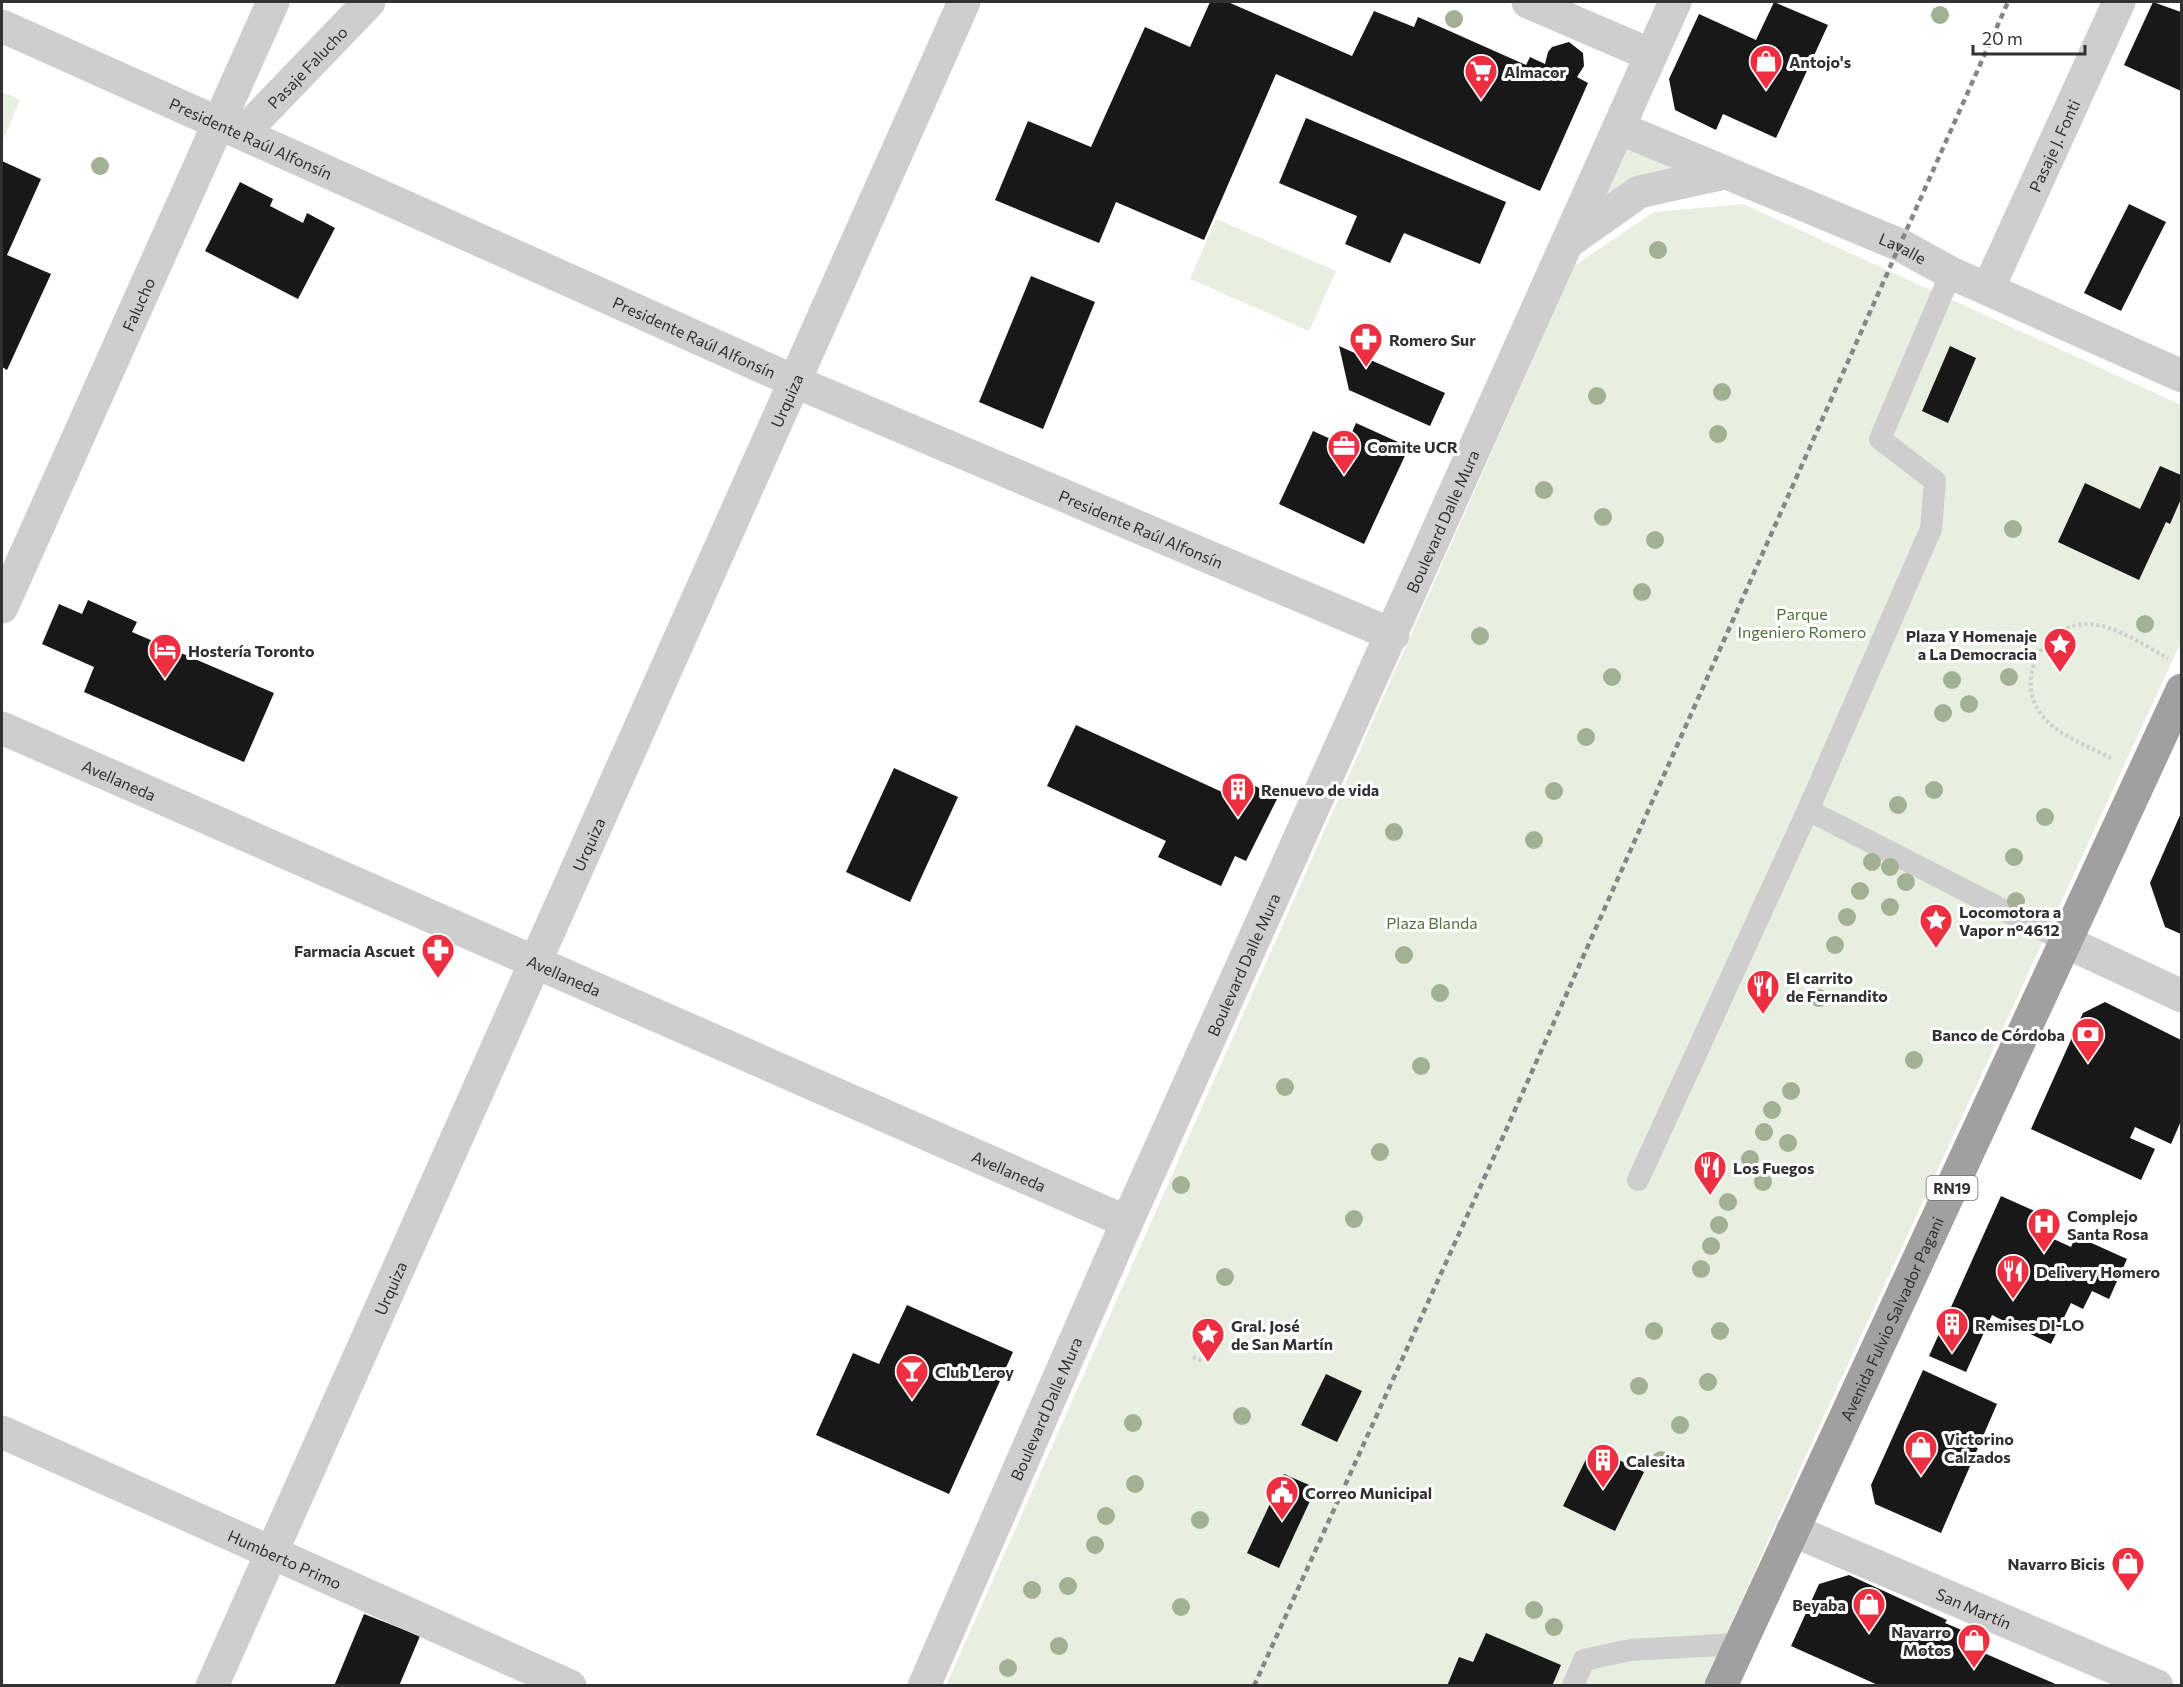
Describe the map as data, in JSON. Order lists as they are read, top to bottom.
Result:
{
  "streets": {
    "highway": ["RN19", "Avenida Fulvio Salvador Pagani"],
    "street": [
      "Pasaje Falucho",
      "Presidente Raúl Alfonsín",
      "Pasaje J. Fonti",
      "Lavalle",
      "Falucho",
      "Urquiza",
      "Boulevard Dalle Mura",
      "Avellaneda",
      "Humberto Primo",
      "San Martín"
    ]
  },
  "crossings": [
    ["Pasaje Falucho", "Presidente Raúl Alfonsín"],
    ["Pasaje Falucho", "Falucho"],
    ["Presidente Raúl Alfonsín", "Falucho"],
    ["Presidente Raúl Alfonsín", "Urquiza"],
    ["Presidente Raúl Alfonsín", "Boulevard Dalle Mura"],
    ["Pasaje J. Fonti", "Lavalle"],
    ["Lavalle", "Boulevard Dalle Mura"],
    ["Urquiza", "Avellaneda"],
    ["Urquiza", "Humberto Primo"],
    ["Boulevard Dalle Mura", "Avellaneda"],
    ["Avenida Fulvio Salvador Pagani", "San Martín"]
  ],
  "parks": ["Parque Ingeniero Romero", "Plaza Blanda"],
  "places": {
    "shop": [
      "Antojo's",
      "Victorino Calzados",
      "Navarro Bicis",
      "Beyaba",
      "Navarro Motos"
    ],
    "supermarket": ["Almacor"],
    "pharmacy": ["Romero Sur", "Farmacia Ascuet"],
    "office": ["Comite UCR"],
    "place": ["Plaza Y Homenaje a La Democracia", "Locomotora a Vapor n°4612", "Gral. José de San Martín"],
    "hotel": ["Hostería Toronto"],
    "building": ["Renuevo de vida", "Remises DI-LO", "Calesita"],
    "restaurant": ["El carrito de Fernandito", "Los Fuegos", "Delivery Homero"],
    "bank": ["Banco de Córdoba"],
    "hospital": ["Complejo Santa Rosa"],
    "bar": ["Club Leroy"],
    "public building": ["Correo Municipal"]
  },
  "scale_bar": "20 m"
}
